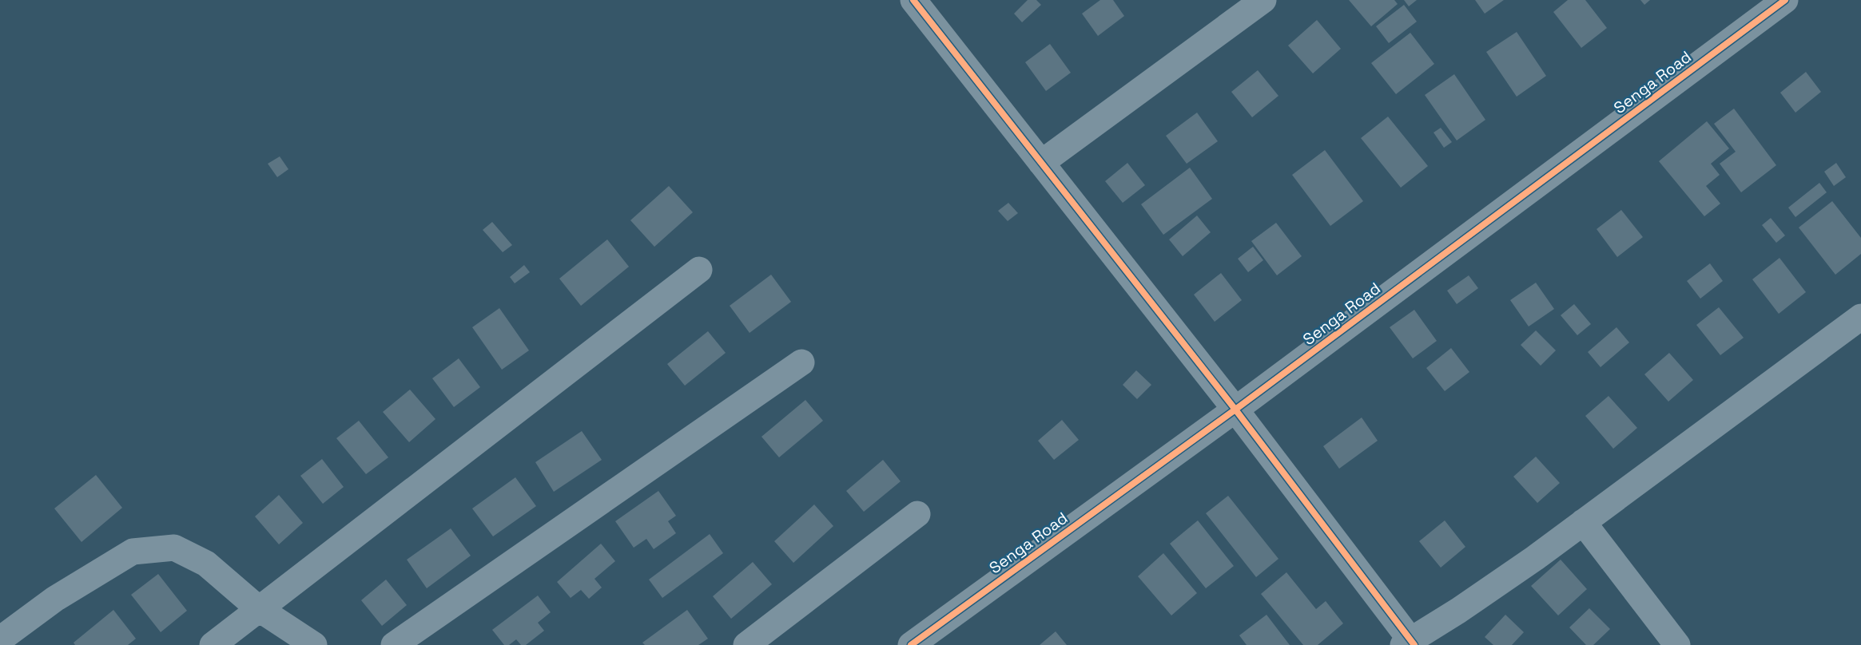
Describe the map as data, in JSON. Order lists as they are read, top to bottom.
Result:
{
  "streets": {
    "street": ["Senga Road"]
  }
}
